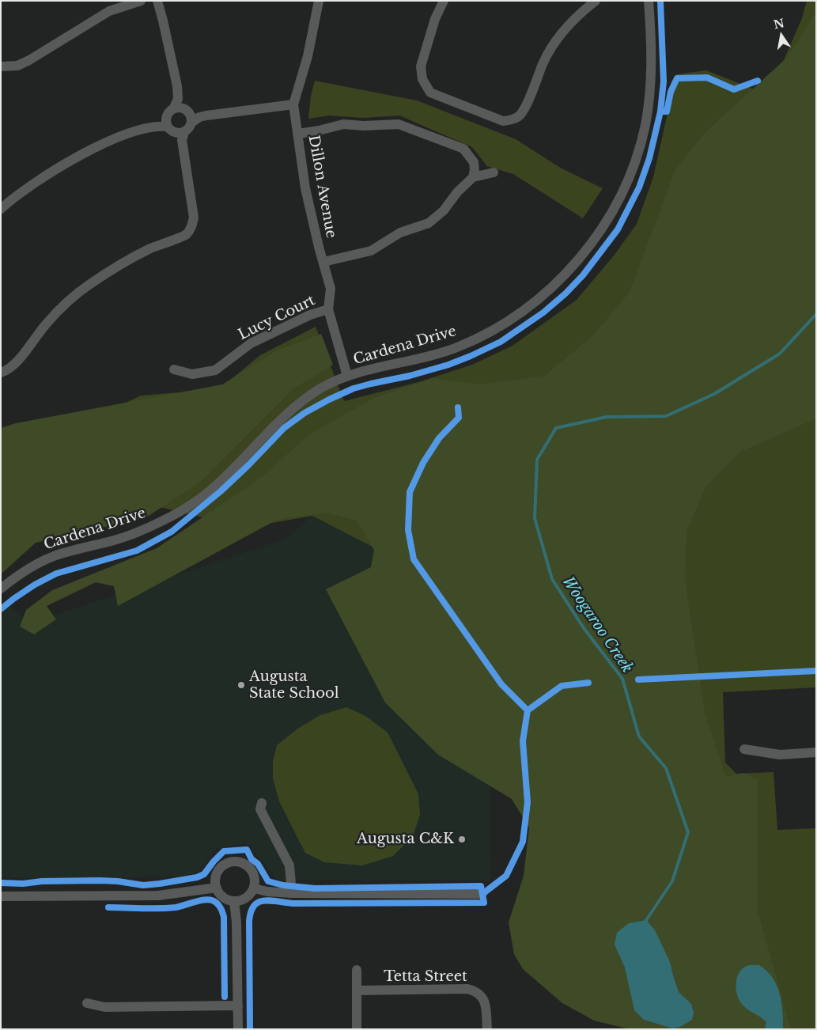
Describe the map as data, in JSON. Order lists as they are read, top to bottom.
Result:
{
  "streets": {
    "street": [
      "Dillon Avenue",
      "Lucy Court",
      "Cardena Drive",
      "Tetta Street"
    ]
  },
  "crossings": [
    ["Dillon Avenue", "Lucy Court"],
    ["Dillon Avenue", "Cardena Drive"]
  ],
  "water": ["Woogaroo Creek"],
  "places": ["Augusta State School", "Augusta C&K"],
  "north": "top"
}
